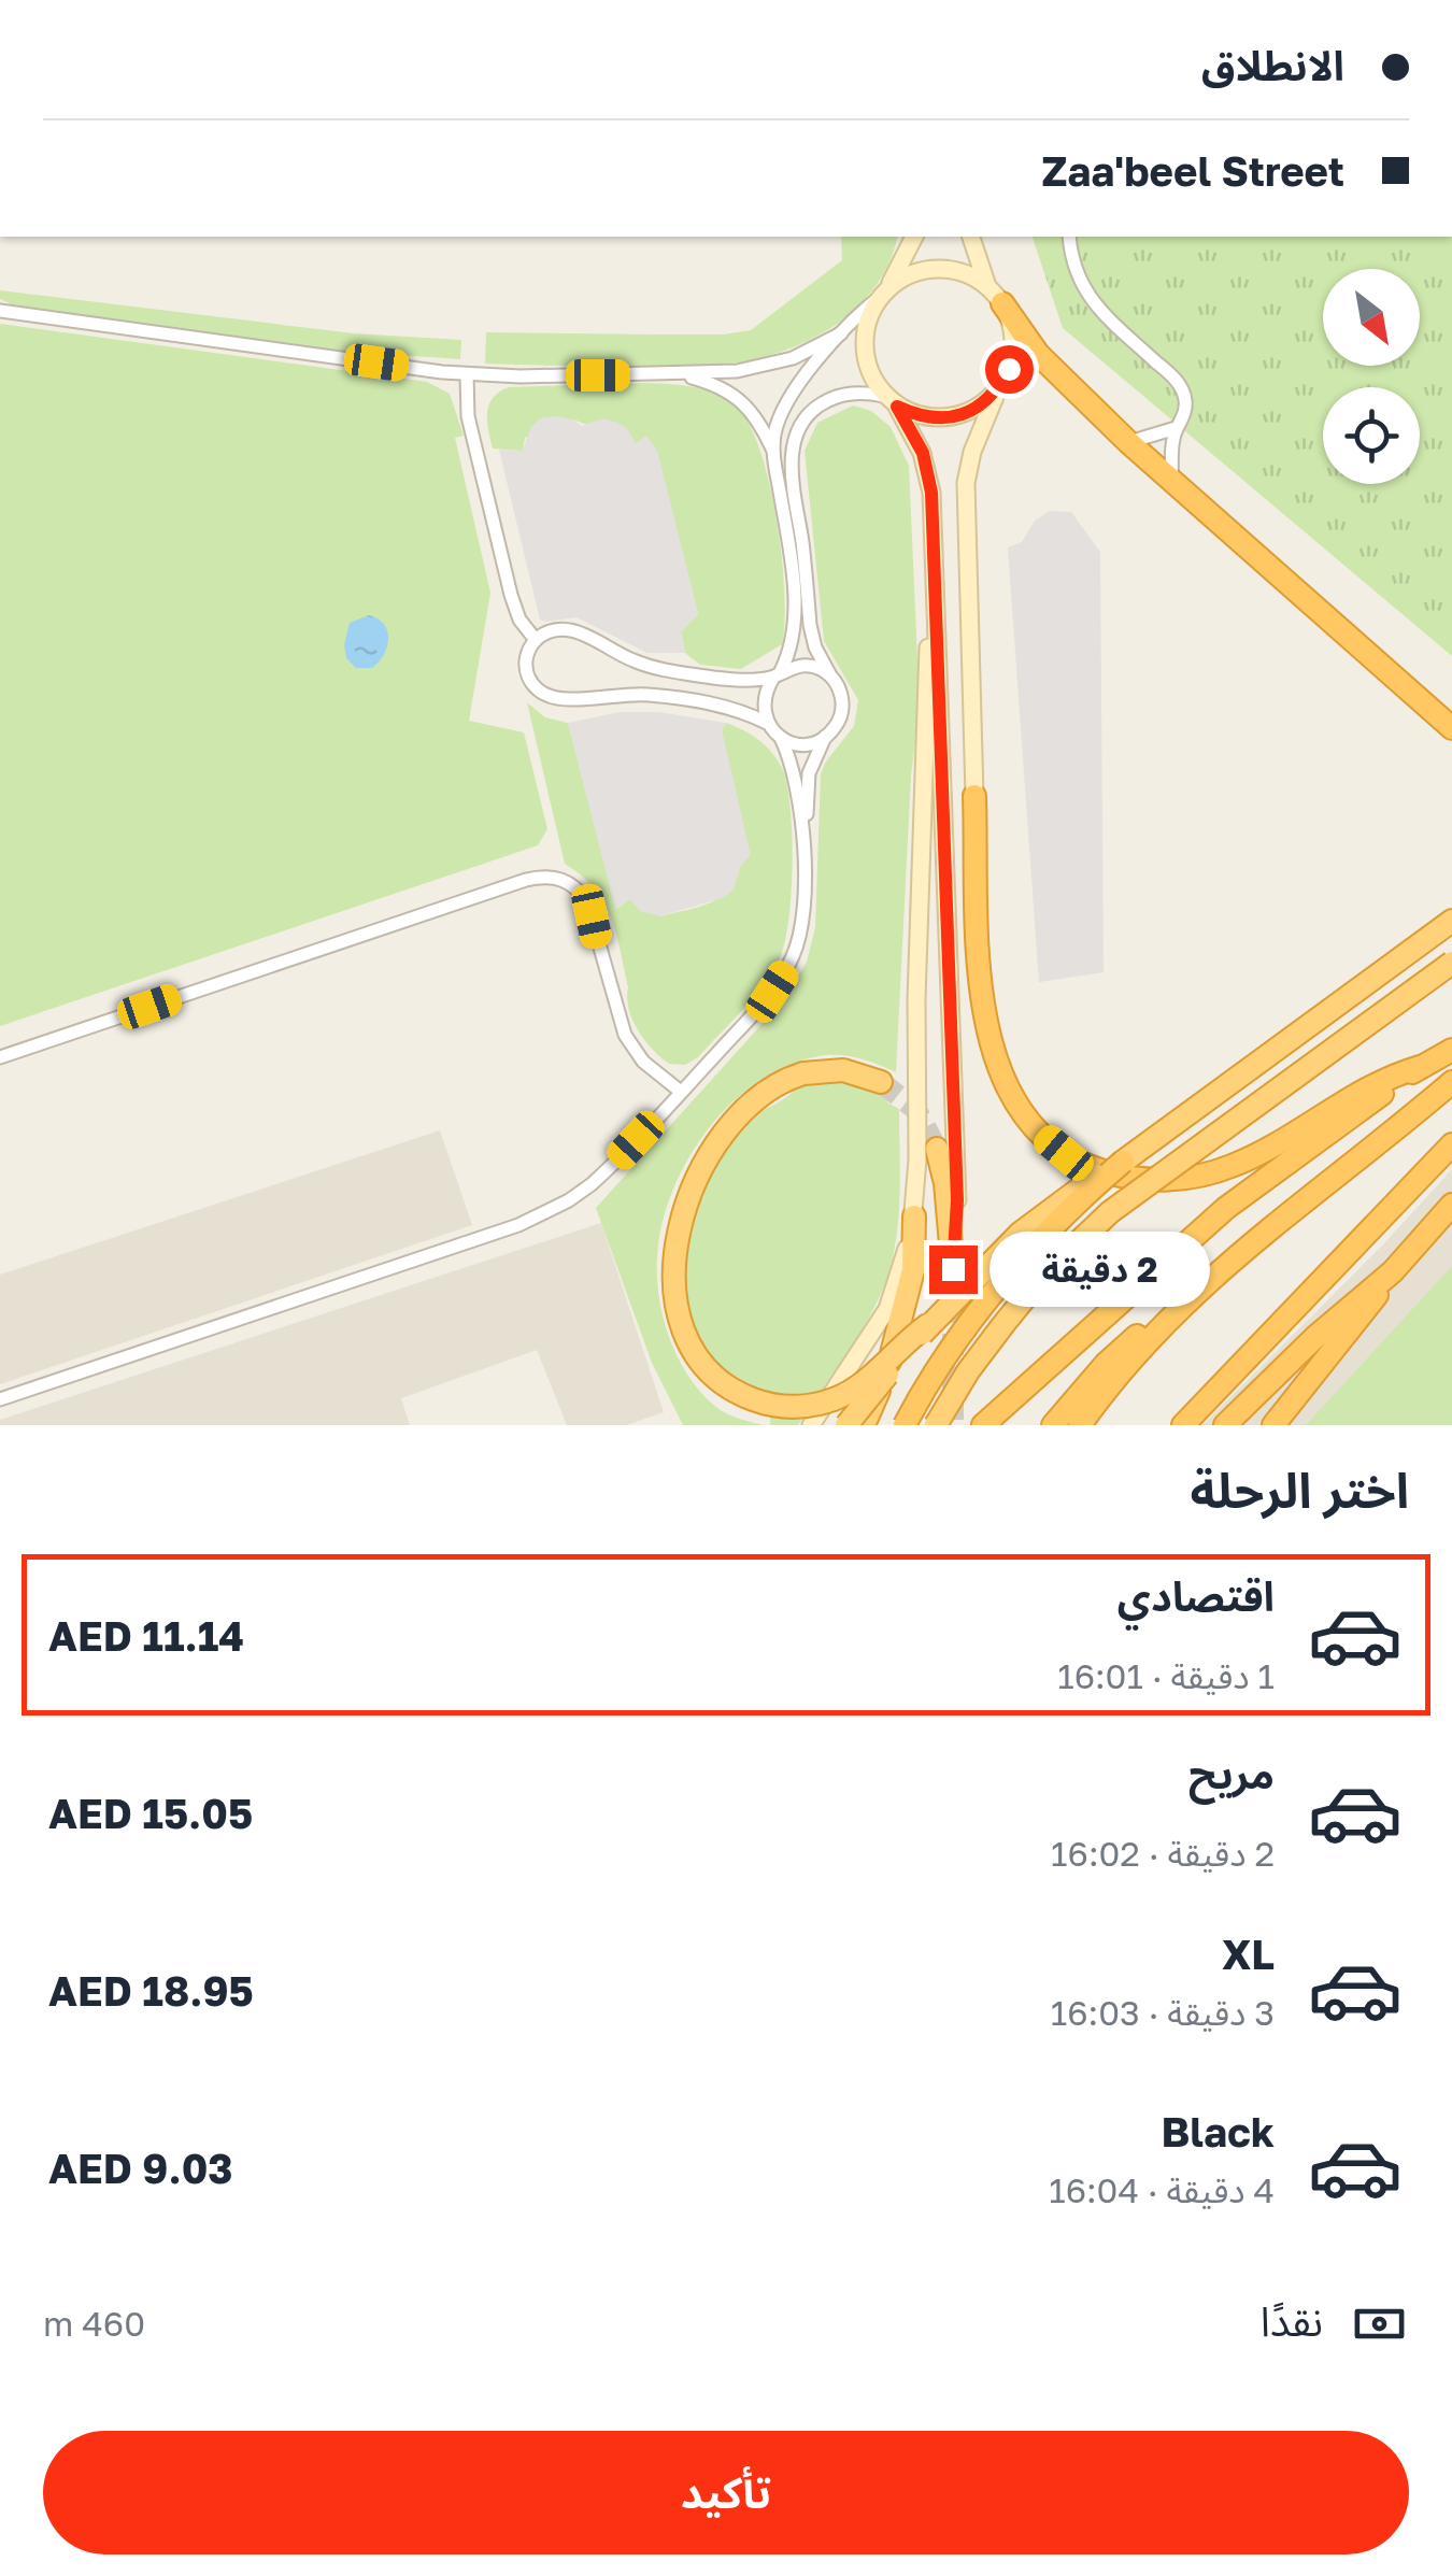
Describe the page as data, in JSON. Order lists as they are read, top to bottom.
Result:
{
  "north": "bottom right",
  "page": {
    "banner": ["الانطلاق", "Zaa'beel Street"],
    "bubble": "2 دقيقة",
    "heading": "اختر الرحلة",
    "list": [
      {
        "name": "اقتصادي",
        "note": "1 دقيقة · 16:01",
        "value": "AED 11.14"
      },
      {
        "name": "مريح",
        "note": "2 دقيقة · 16:02",
        "value": "AED 15.05"
      },
      {
        "name": "XL",
        "note": "3 دقيقة · 16:03",
        "value": "AED 18.95"
      },
      {
        "name": "Black",
        "note": "4 دقيقة · 16:04",
        "value": "AED 9.03"
      }
    ],
    "pay": ["نقدًا", "460 m"],
    "buttons": "تأكيد"
  }
}
